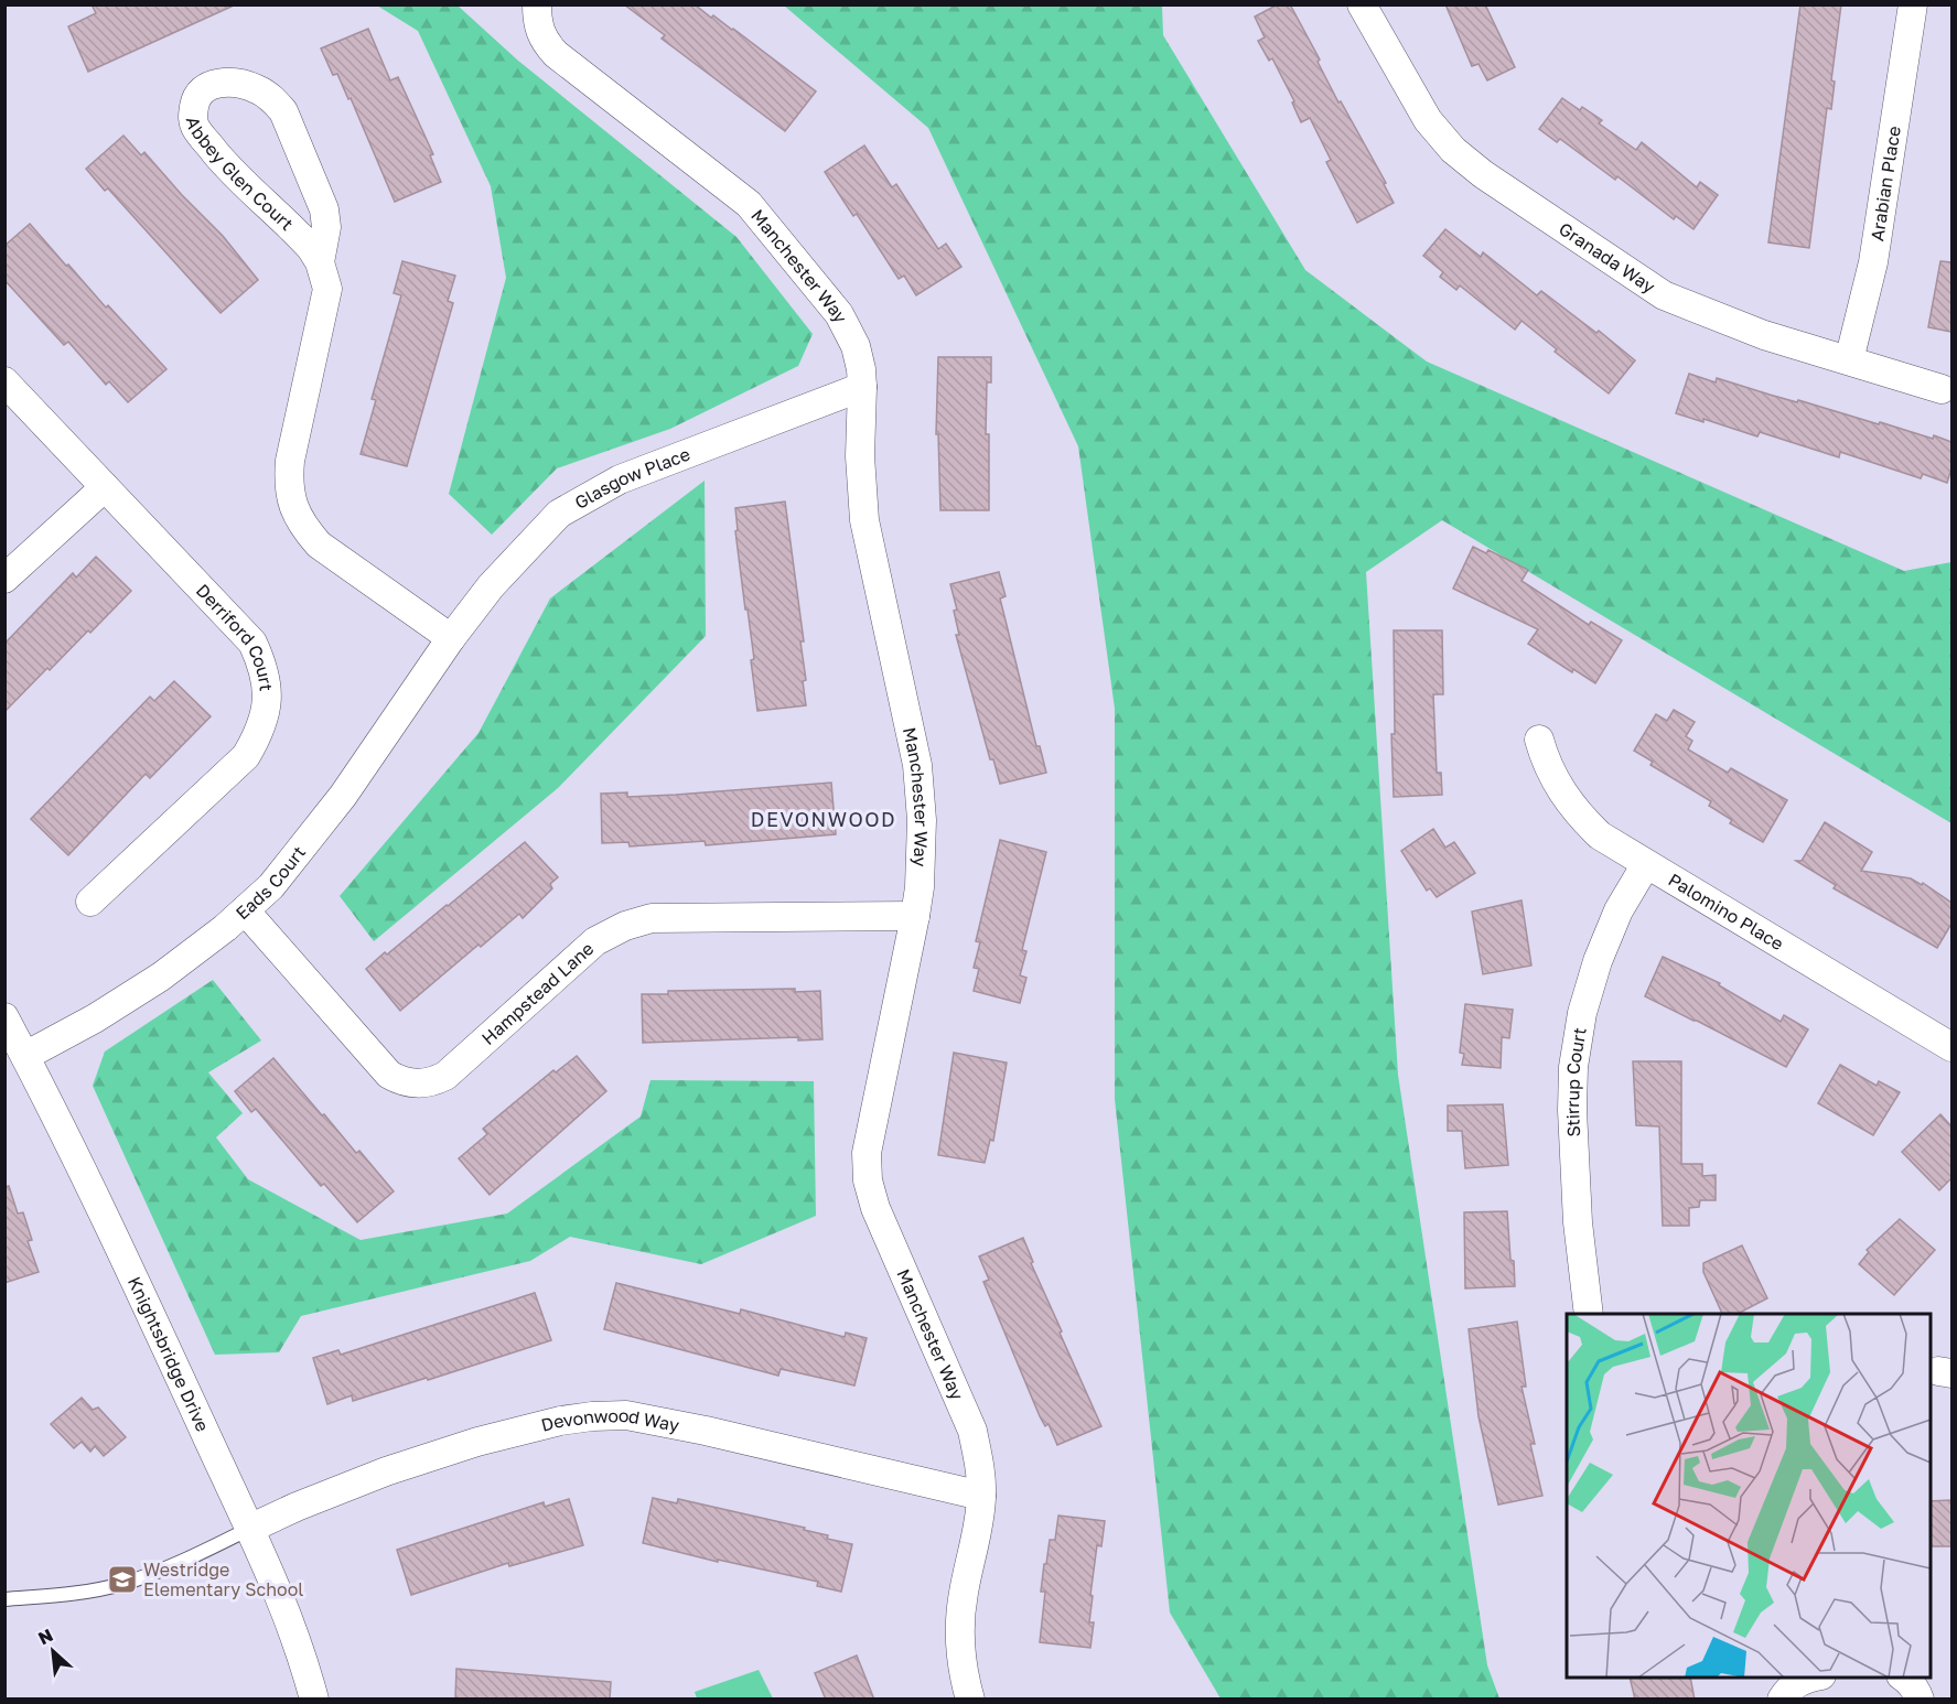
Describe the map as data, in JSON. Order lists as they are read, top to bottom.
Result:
{
  "streets": {
    "street": [
      "Abbey Glen Court",
      "Arabian Place",
      "Granada Way",
      "Manchester Way",
      "Glasgow Place",
      "Derriford Court",
      "Eads Court",
      "Palomino Place",
      "Hampstead Lane",
      "Stirrup Court",
      "Knightsbridge Drive",
      "Devonwood Way"
    ]
  },
  "crossings": [
    ["Abbey Glen Court", "Glasgow Place"],
    ["Abbey Glen Court", "Eads Court"],
    ["Arabian Place", "Granada Way"],
    ["Manchester Way", "Glasgow Place"],
    ["Manchester Way", "Hampstead Lane"],
    ["Manchester Way", "Devonwood Way"],
    ["Glasgow Place", "Eads Court"],
    ["Eads Court", "Hampstead Lane"],
    ["Eads Court", "Knightsbridge Drive"],
    ["Palomino Place", "Stirrup Court"],
    ["Knightsbridge Drive", "Devonwood Way"]
  ],
  "districts": ["DEVONWOOD"],
  "places": {
    "school or university": ["Westridge Elementary School"]
  },
  "north": "top left"
}
